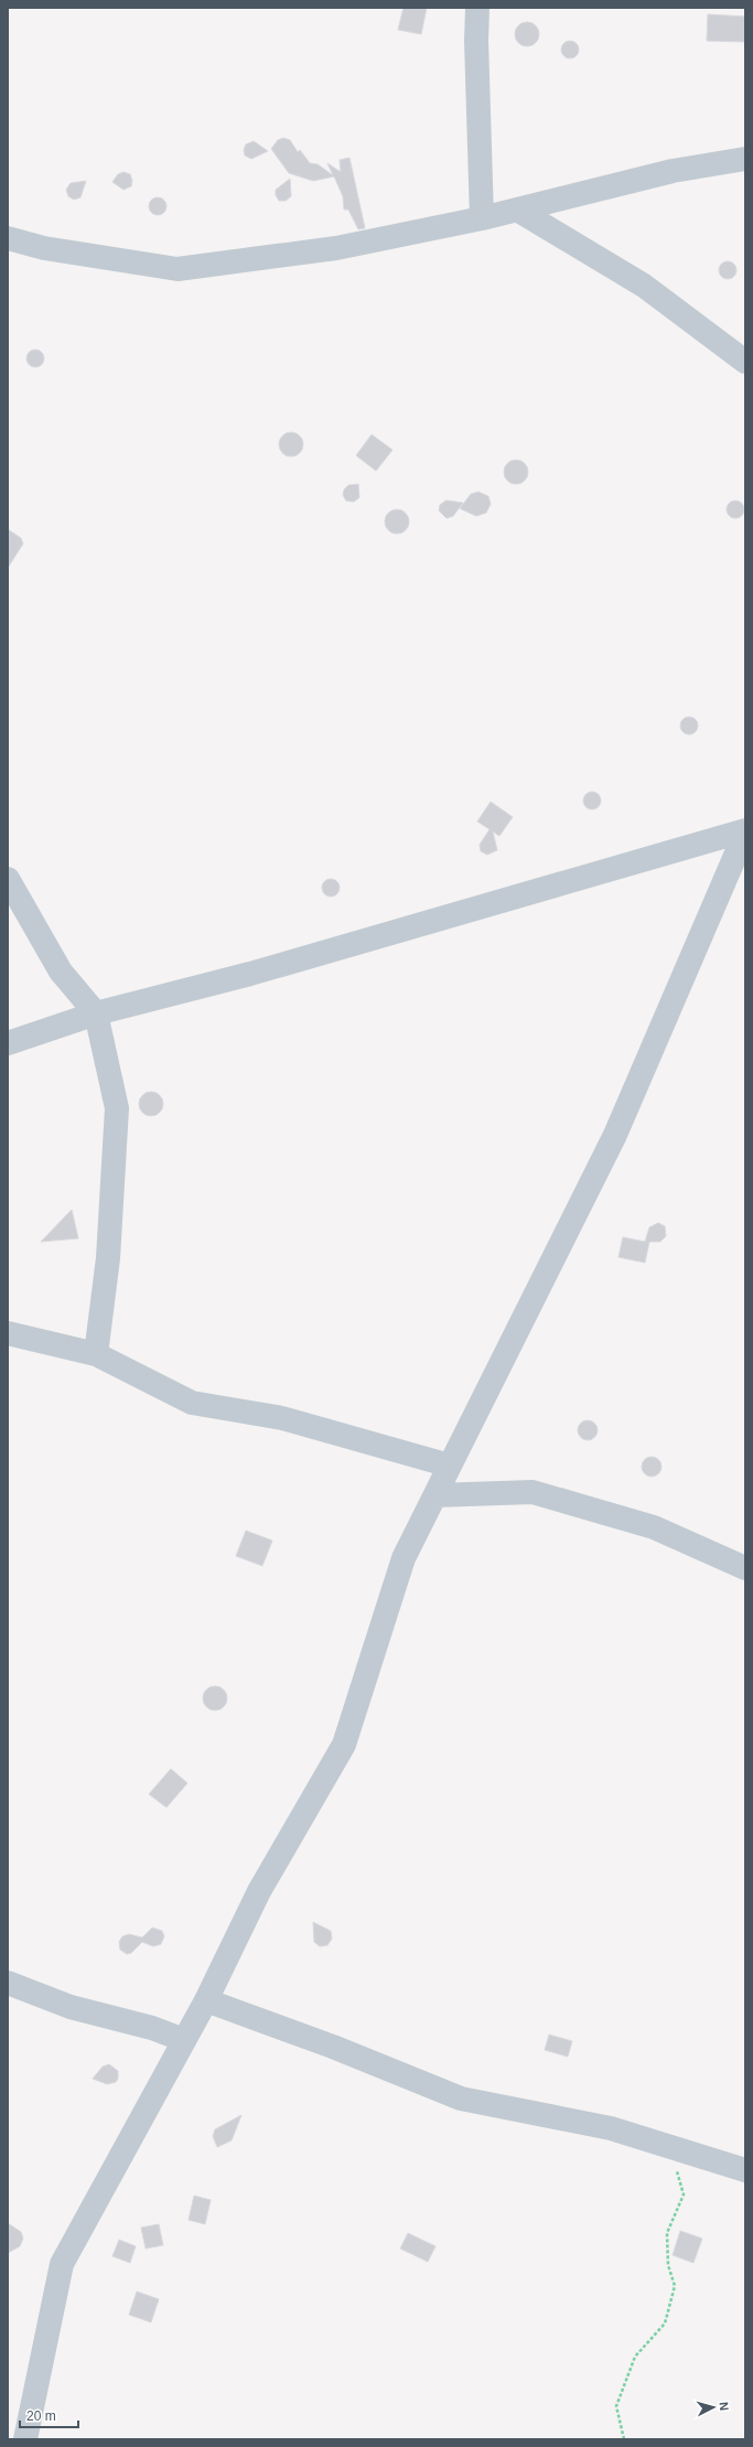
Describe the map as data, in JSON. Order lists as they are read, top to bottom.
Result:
{
  "scale_bar": "20 m",
  "north": "right"
}
